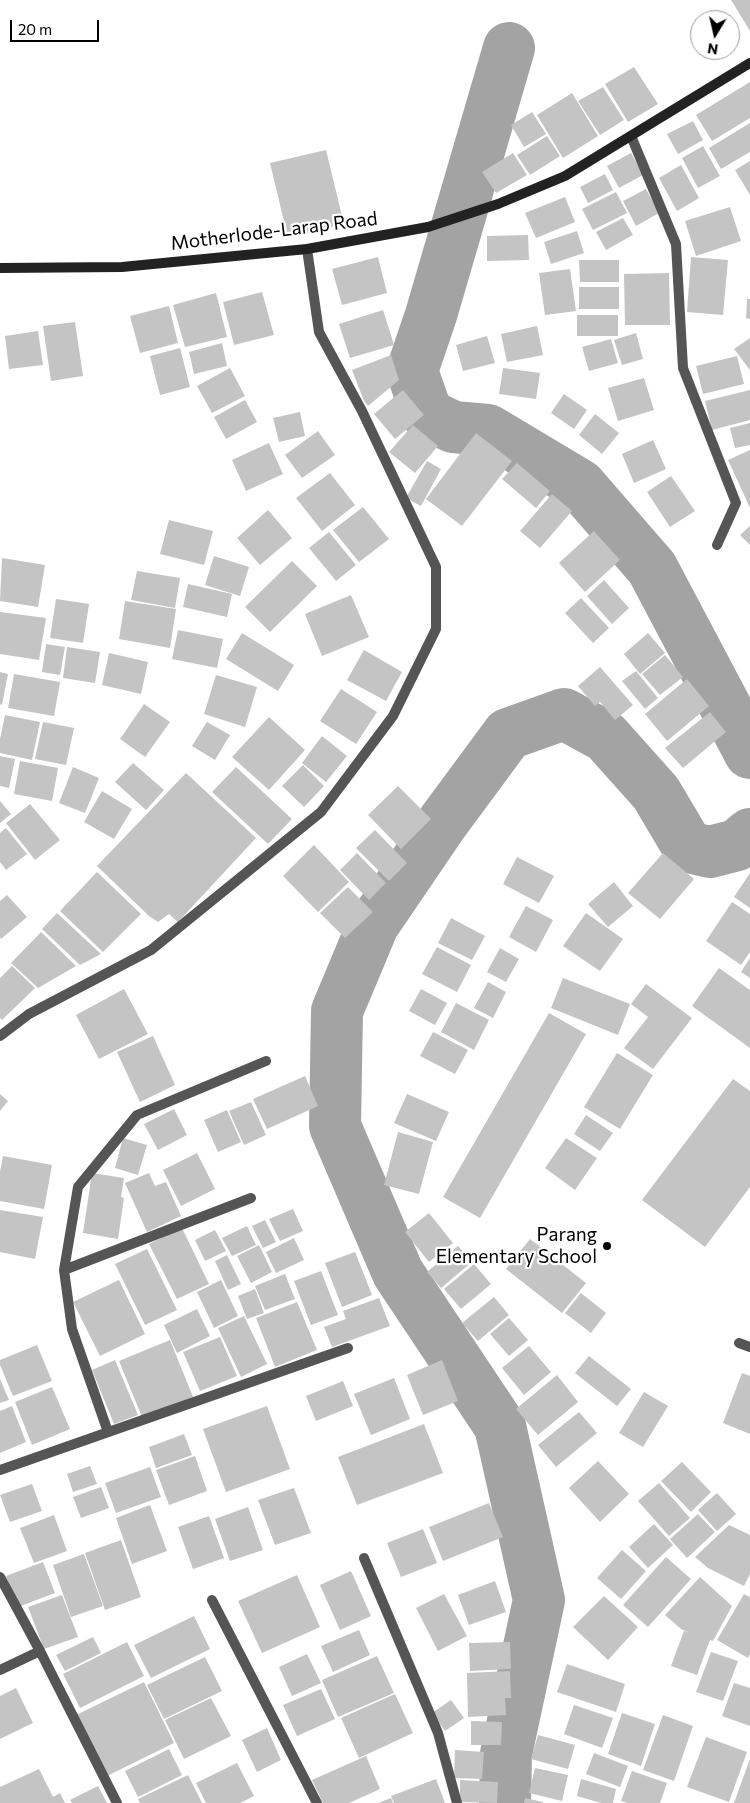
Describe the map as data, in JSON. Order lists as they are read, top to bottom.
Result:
{
  "streets": {
    "street": ["Motherlode-Larap Road"]
  },
  "places": ["Parang Elementary School"],
  "scale_bar": "20 m",
  "north": "bottom"
}
